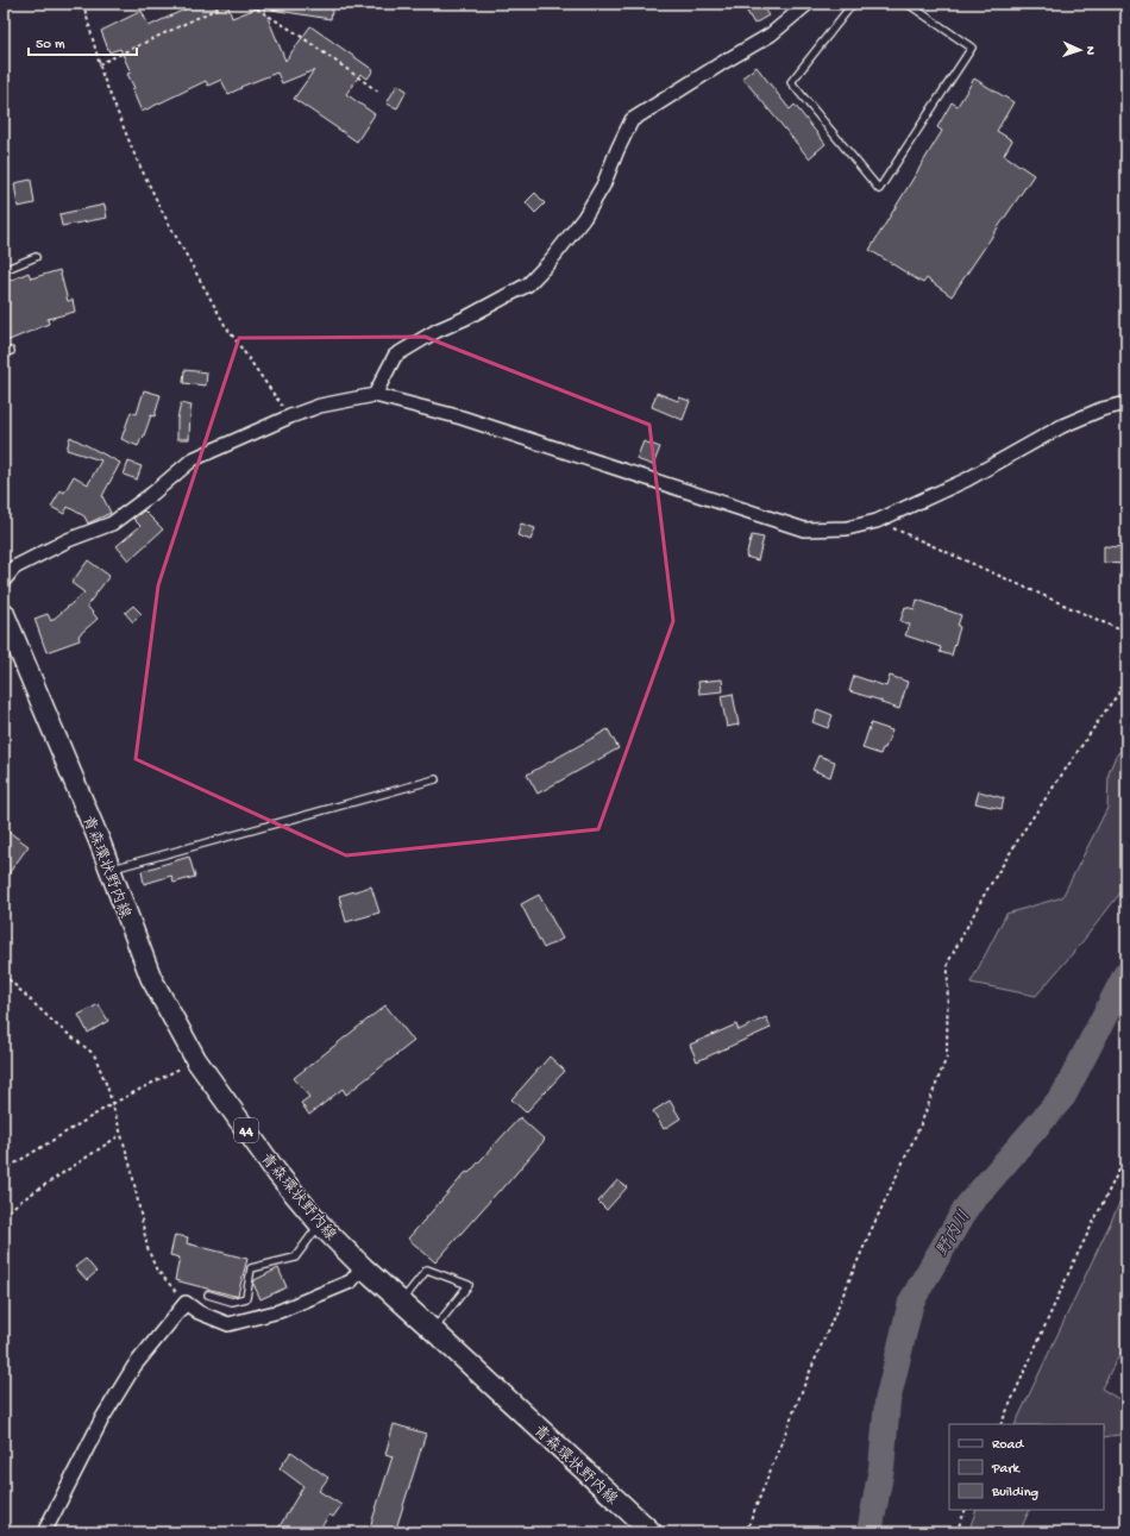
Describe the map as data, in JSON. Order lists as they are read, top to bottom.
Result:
{
  "streets": {
    "main road": ["青森環状野内線", "44"]
  },
  "water": ["野内川"],
  "legend": ["Road", "Park", "Building"],
  "scale_bar": "50 m",
  "north": "right"
}
